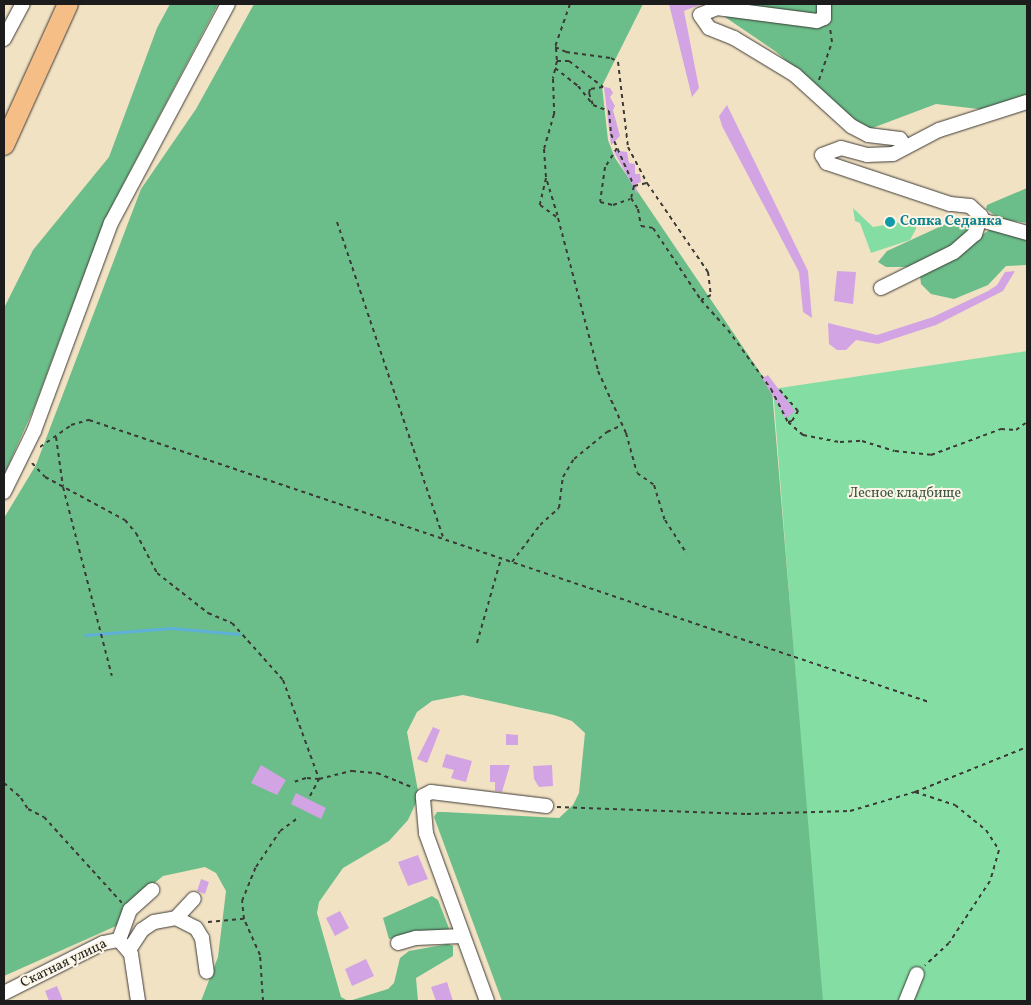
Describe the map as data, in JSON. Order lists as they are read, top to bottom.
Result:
{
  "streets": {
    "street": ["Скатная улица"]
  },
  "parks": ["Лесное кладбище"],
  "places": ["Сопка Седанка"]
}
